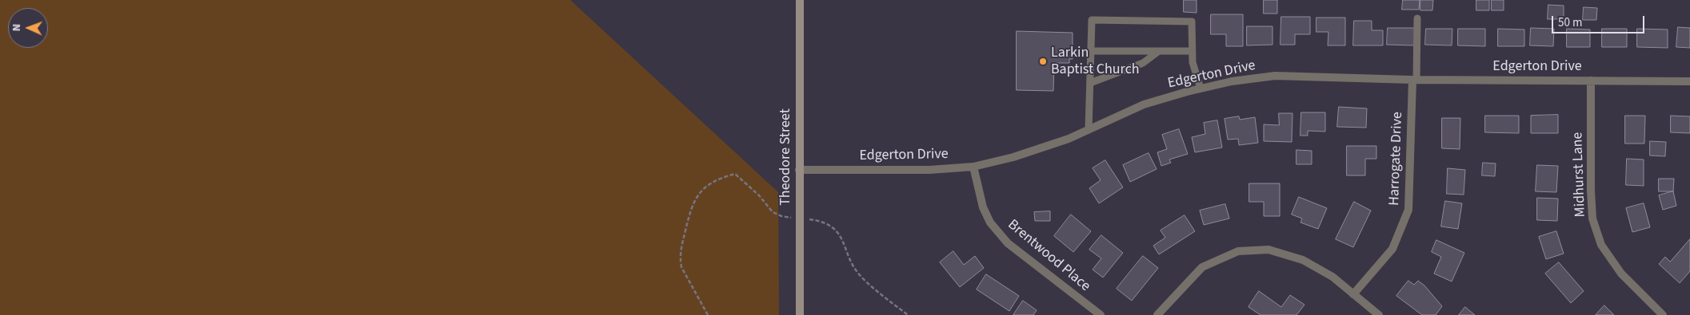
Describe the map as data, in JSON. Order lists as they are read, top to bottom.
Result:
{
  "streets": {
    "street": [
      "Edgerton Drive",
      "Theodore Street",
      "Harrogate Drive",
      "Midhurst Lane",
      "Brentwood Place"
    ]
  },
  "crossings": [
    ["Edgerton Drive", "Theodore Street"],
    ["Edgerton Drive", "Harrogate Drive"],
    ["Edgerton Drive", "Midhurst Lane"],
    ["Edgerton Drive", "Brentwood Place"]
  ],
  "places": ["Larkin Baptist Church"],
  "scale_bar": "50 m",
  "north": "left"
}
